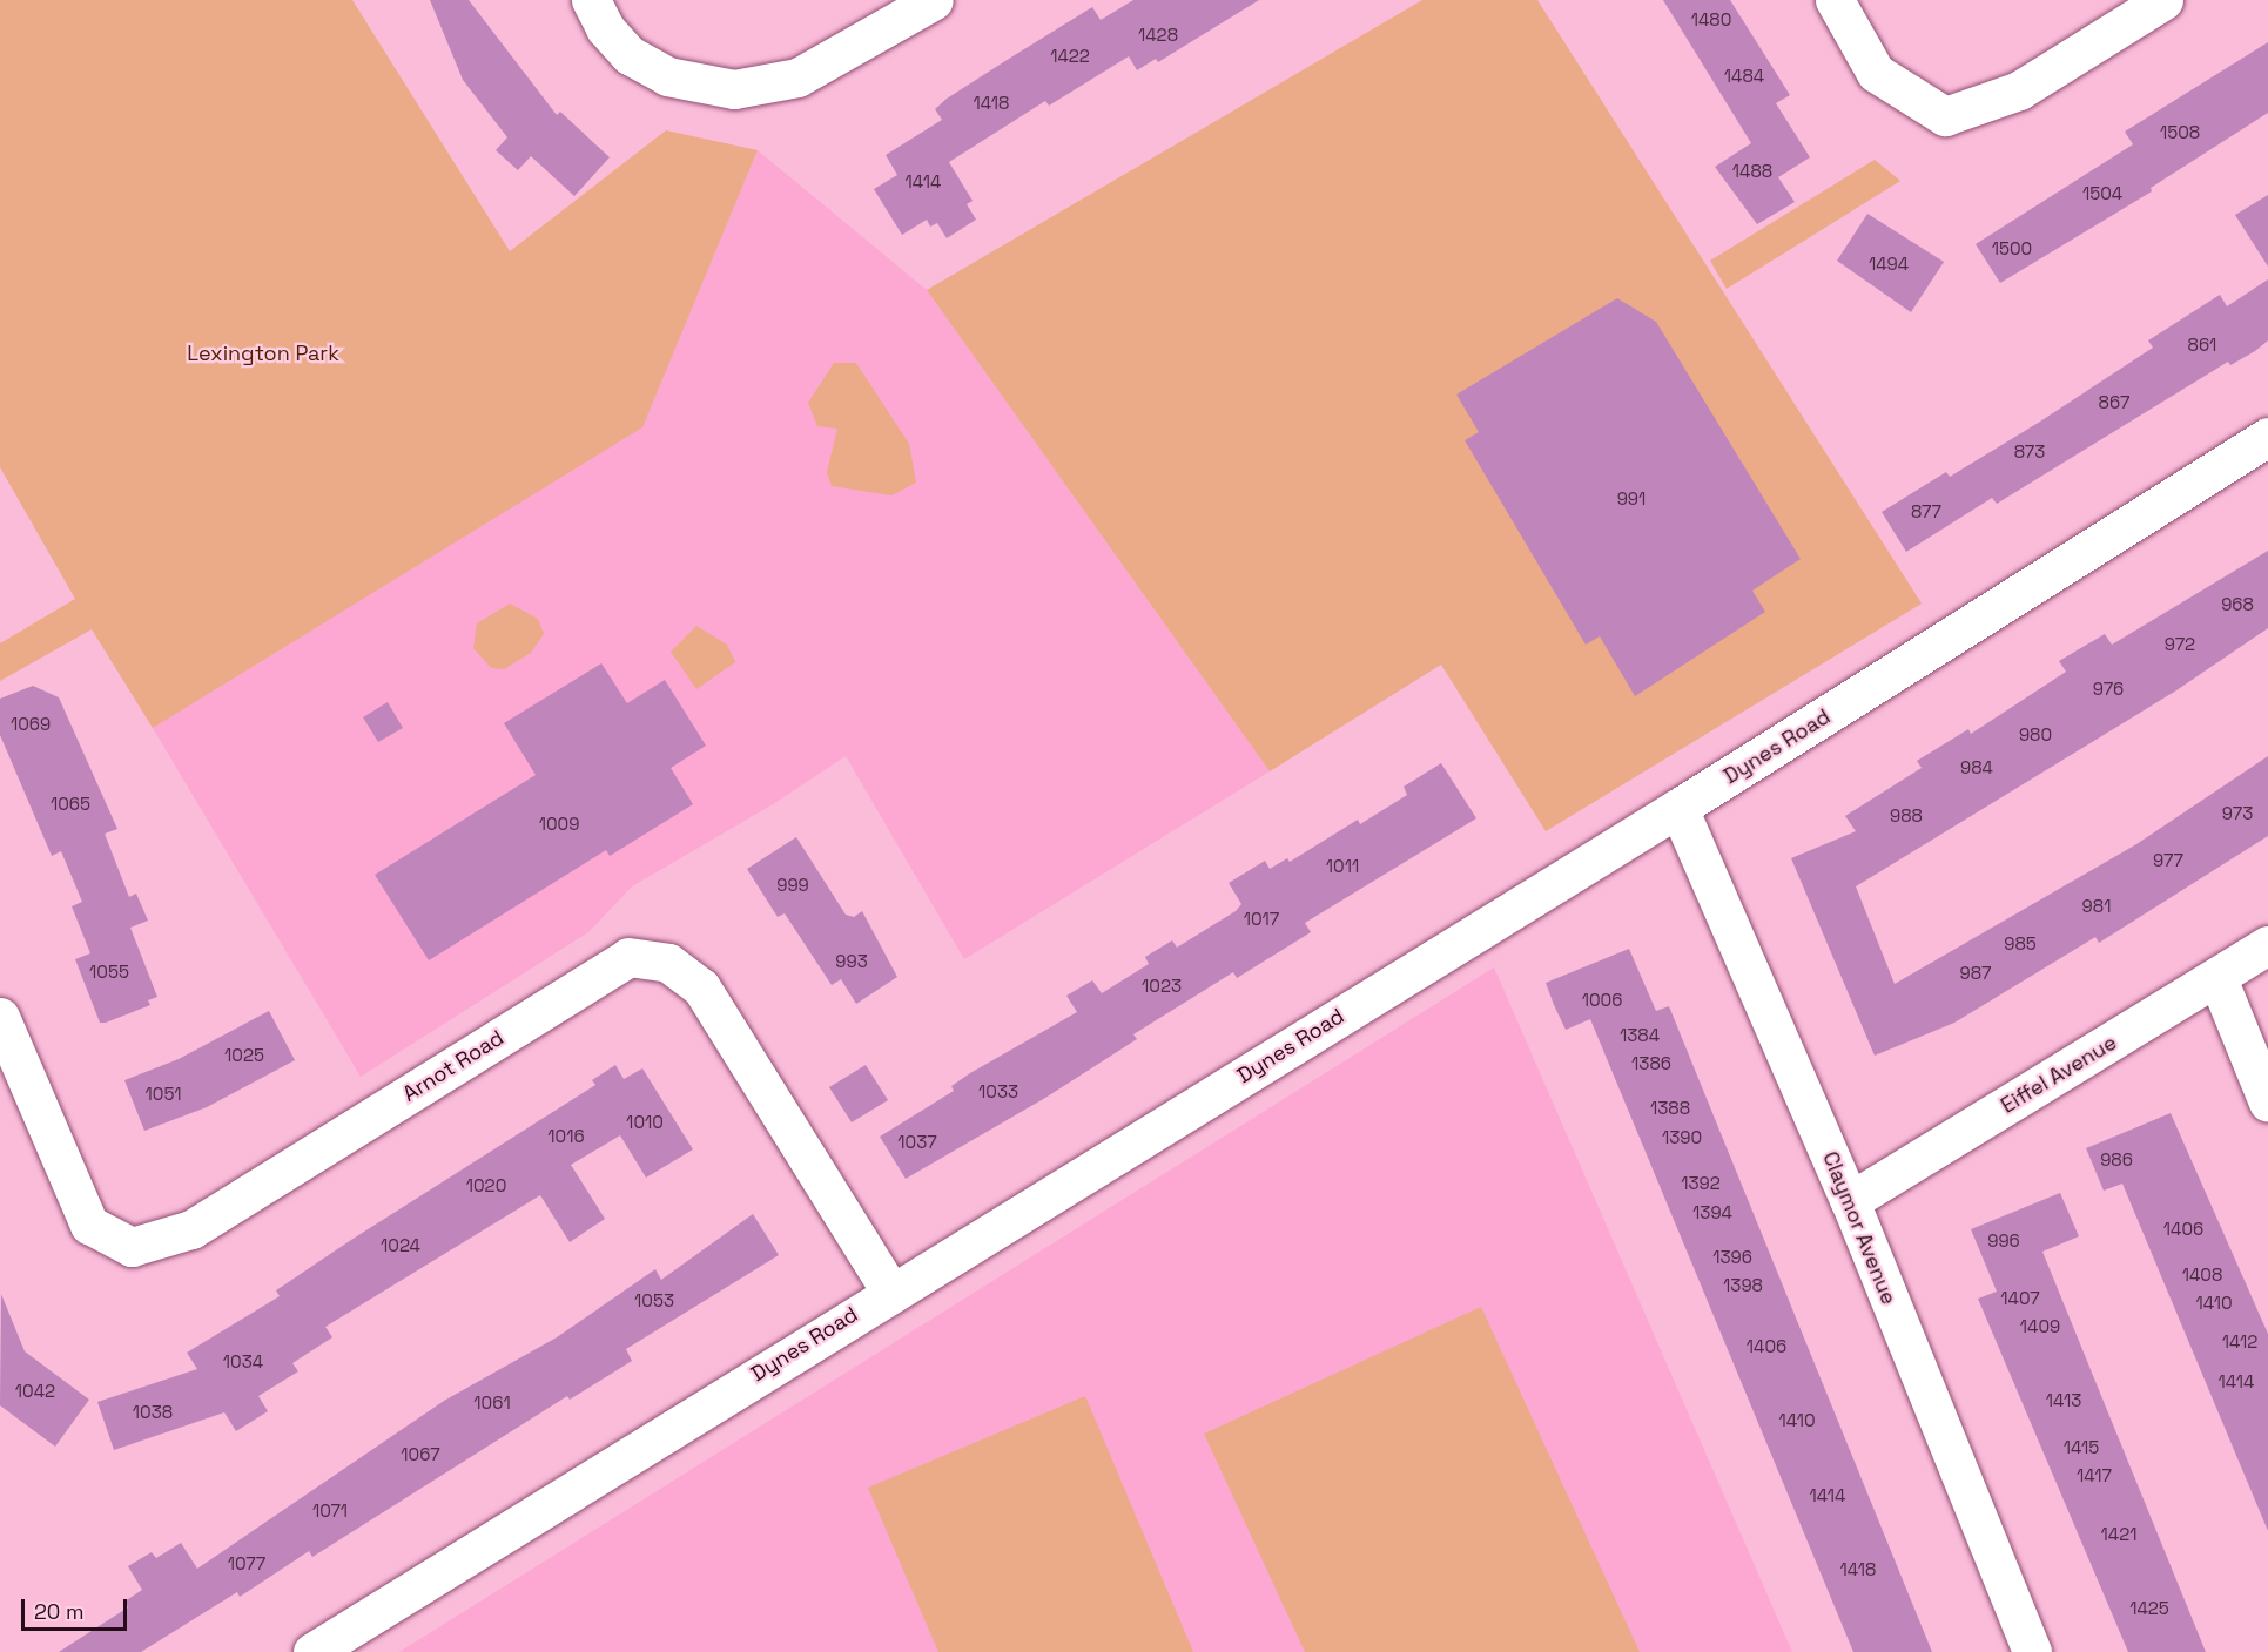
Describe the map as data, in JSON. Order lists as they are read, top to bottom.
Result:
{
  "streets": {
    "street": [
      "Dynes Road",
      "Arnot Road",
      "Eiffel Avenue",
      "Claymor Avenue"
    ]
  },
  "crossings": [
    ["Dynes Road", "Arnot Road"],
    ["Dynes Road", "Claymor Avenue"],
    ["Eiffel Avenue", "Claymor Avenue"]
  ],
  "parks": ["Lexington Park"],
  "house_numbers": [
    "1480",
    "1428",
    "1422",
    "1484",
    "1418",
    "1508",
    "1488",
    "1414",
    "1504",
    "1500",
    "1494",
    "861",
    "867",
    "873",
    "991",
    "877",
    "968",
    "972",
    "976",
    "1069",
    "980",
    "984",
    "1065",
    "973",
    "988",
    "1009",
    "977",
    "1011",
    "999",
    "981",
    "1017",
    "985",
    "993",
    "1055",
    "987",
    "1023",
    "1006",
    "1384",
    "1025",
    "1386",
    "1033",
    "1051",
    "1388",
    "1010",
    "1016",
    "1390",
    "1037",
    "986",
    "1392",
    "1020",
    "1394",
    "1406",
    "996",
    "1024",
    "1396",
    "1408",
    "1398",
    "1407",
    "1053",
    "1410",
    "1409",
    "1412",
    "1406",
    "1034",
    "1414",
    "1042",
    "1413",
    "1061",
    "1038",
    "1410",
    "1415",
    "1067",
    "1417",
    "1414",
    "1071",
    "1421",
    "1077",
    "1418",
    "1425"
  ],
  "scale_bar": "20 m"
}
